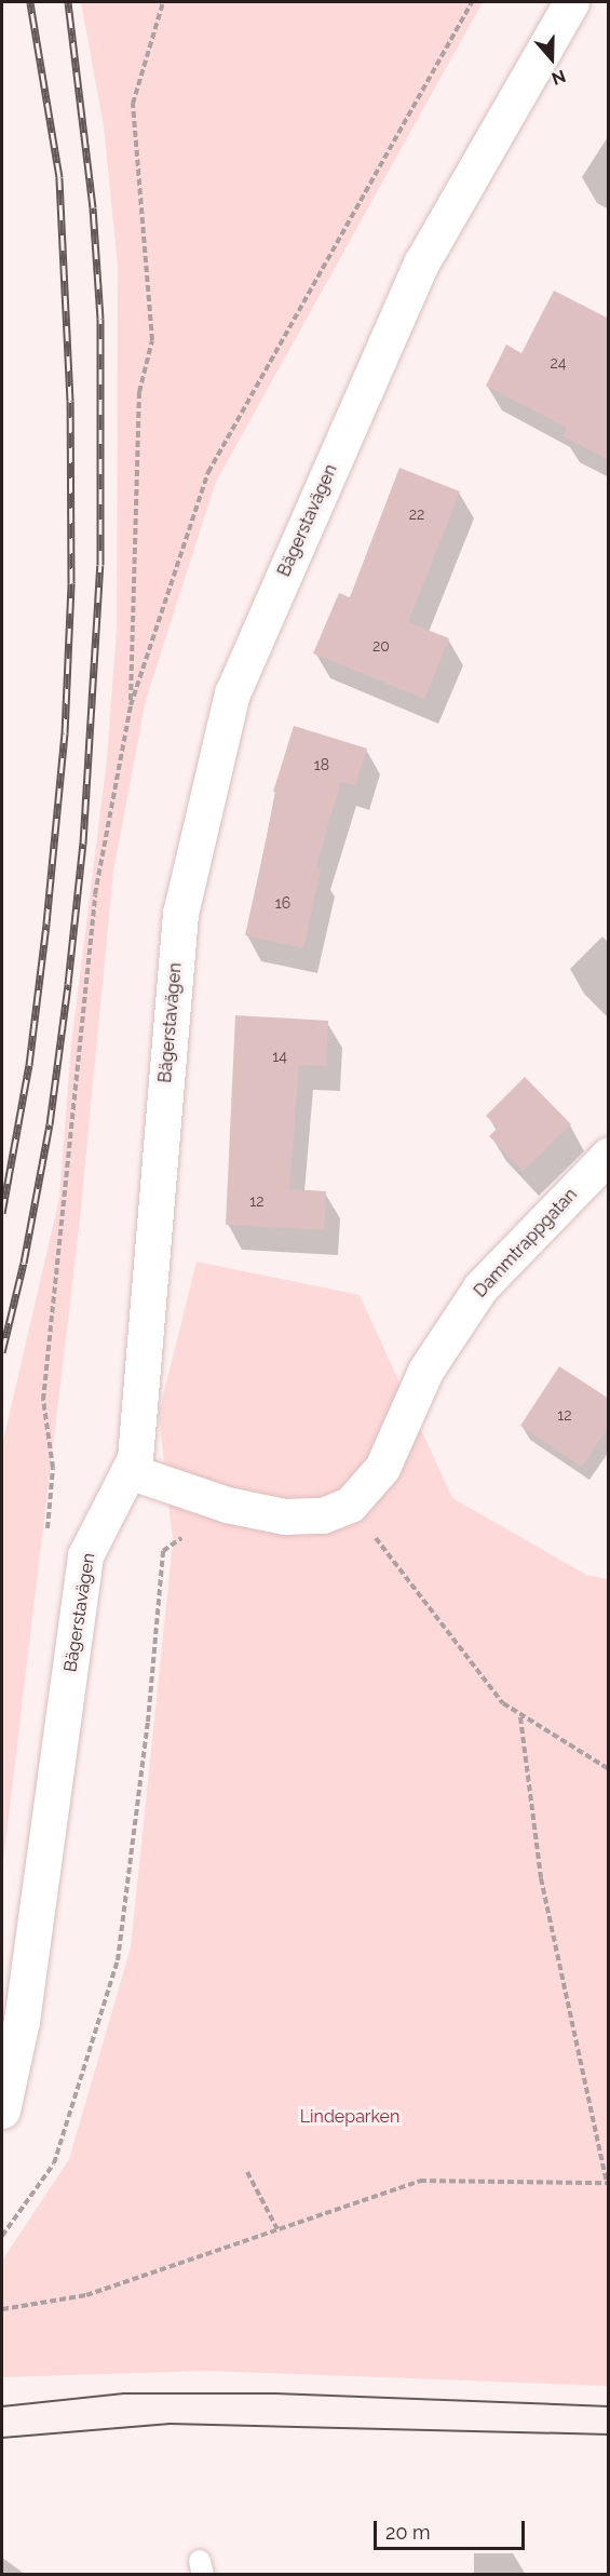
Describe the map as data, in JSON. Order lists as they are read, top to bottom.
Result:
{
  "streets": {
    "street": ["Bägerstavägen", "Dammtrappgatan"]
  },
  "crossings": [
    ["Bägerstavägen", "Dammtrappgatan"]
  ],
  "parks": ["Lindeparken"],
  "house_numbers": [
    "24",
    "22",
    "20",
    "18",
    "16",
    "14",
    "12",
    "12"
  ],
  "scale_bar": "20 m",
  "north": "bottom"
}
